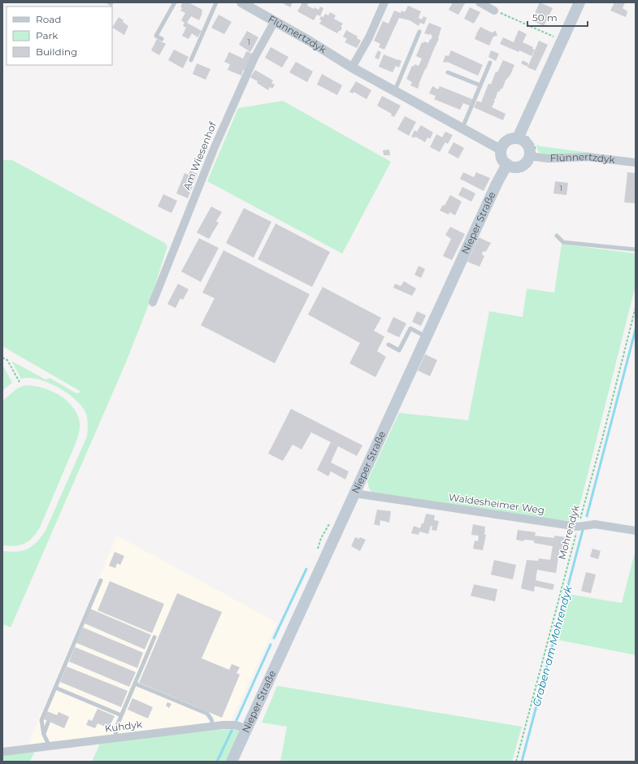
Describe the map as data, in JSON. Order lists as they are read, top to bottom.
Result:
{
  "streets": {
    "main road": ["Nieper Straße"],
    "street": [
      "Flünnertzdyk",
      "Am Wiesenhof",
      "Waldesheimer Weg",
      "Kuhdyk"
    ],
    "path": ["Mohrendyk"]
  },
  "crossings": [
    ["Flünnertzdyk", "Am Wiesenhof"],
    ["Flünnertzdyk", "Nieper Straße"],
    ["Nieper Straße", "Waldesheimer Weg"],
    ["Nieper Straße", "Kuhdyk"],
    ["Waldesheimer Weg", "Mohrendyk"]
  ],
  "water": ["Graben am Mohrendyk"],
  "house_numbers": ["1", "1"],
  "legend": ["Road", "Park", "Building"],
  "scale_bar": "50 m"
}
